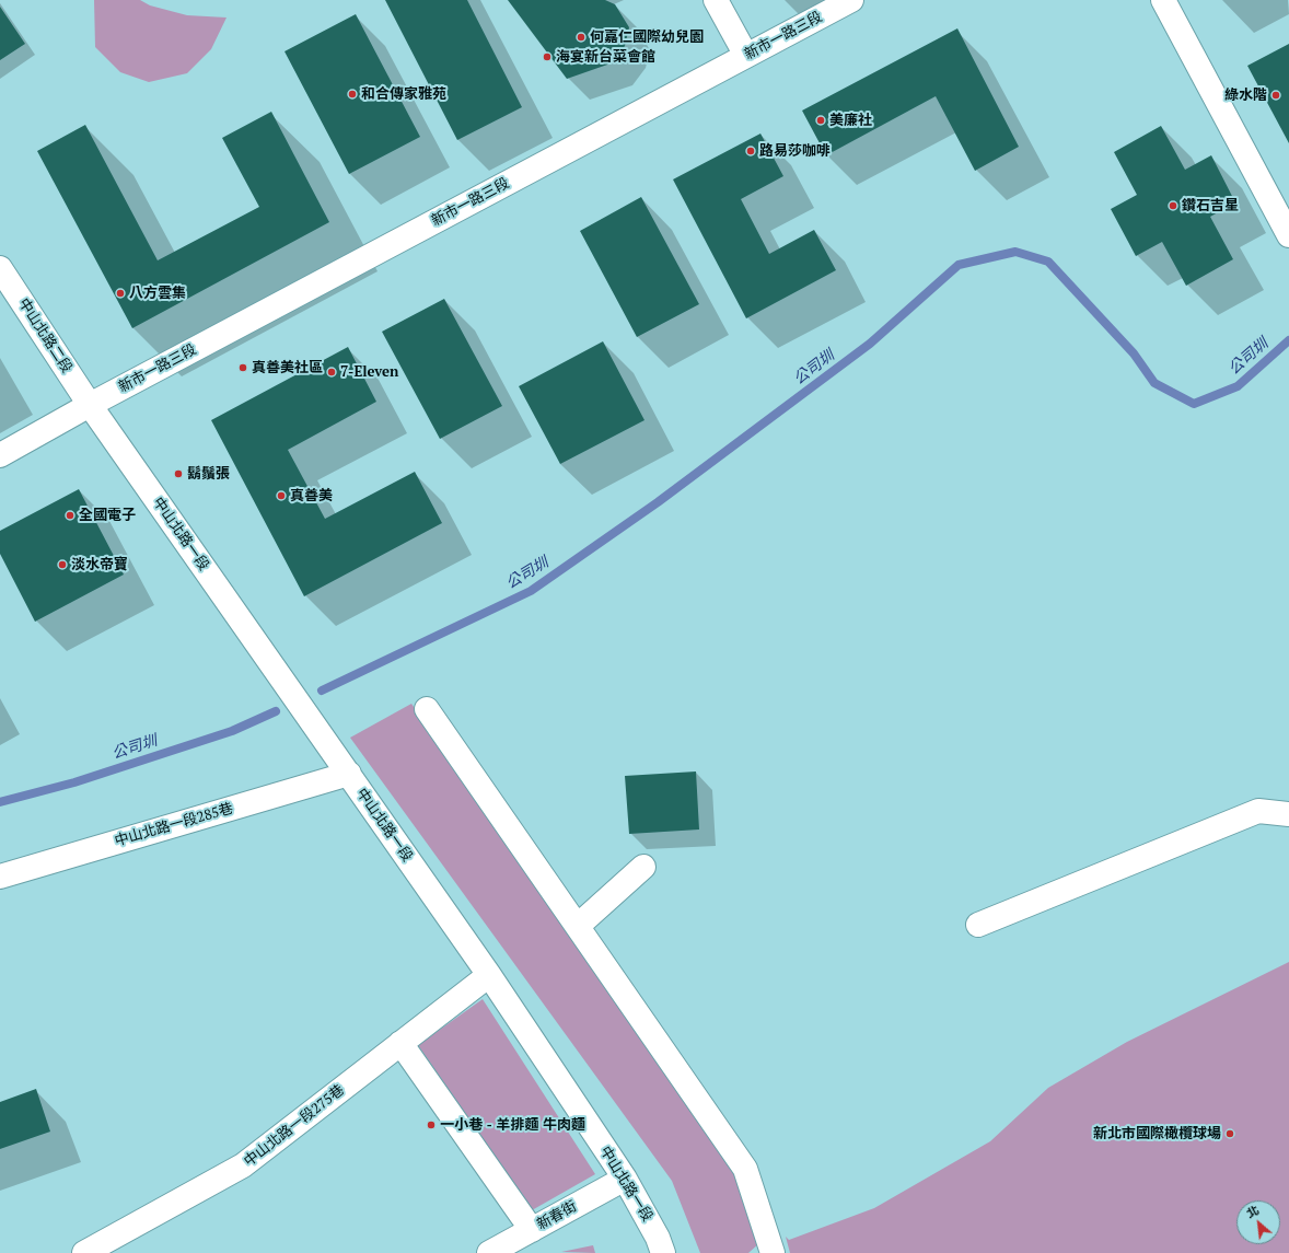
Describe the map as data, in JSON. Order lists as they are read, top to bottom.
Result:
{
  "streets": {
    "street": [
      "新市一路三段",
      "中山北路二段",
      "中山北路一段",
      "中山北路一段285巷",
      "中山北路一段275巷",
      "新春街"
    ]
  },
  "crossings": [
    ["新市一路三段", "中山北路二段"],
    ["新市一路三段", "中山北路一段"],
    ["中山北路二段", "中山北路一段"],
    ["中山北路一段", "中山北路一段285巷"],
    ["中山北路一段", "中山北路一段275巷"],
    ["中山北路一段", "新春街"]
  ],
  "water": ["公司圳"],
  "places": [
    "何嘉仁國際幼兒園",
    "海宴新台菜會館",
    "和合傳家雅苑",
    "綠水階",
    "美廉社",
    "路易莎咖啡",
    "鑽石吉星",
    "八方雲集",
    "真善美社區",
    "7-Eleven",
    "鬍鬚張",
    "真善美",
    "全國電子",
    "淡水帝寶",
    "一小巷 - 羊排麵 牛肉麵",
    "新北市國際橄欖球場"
  ],
  "north": "top left"
}
